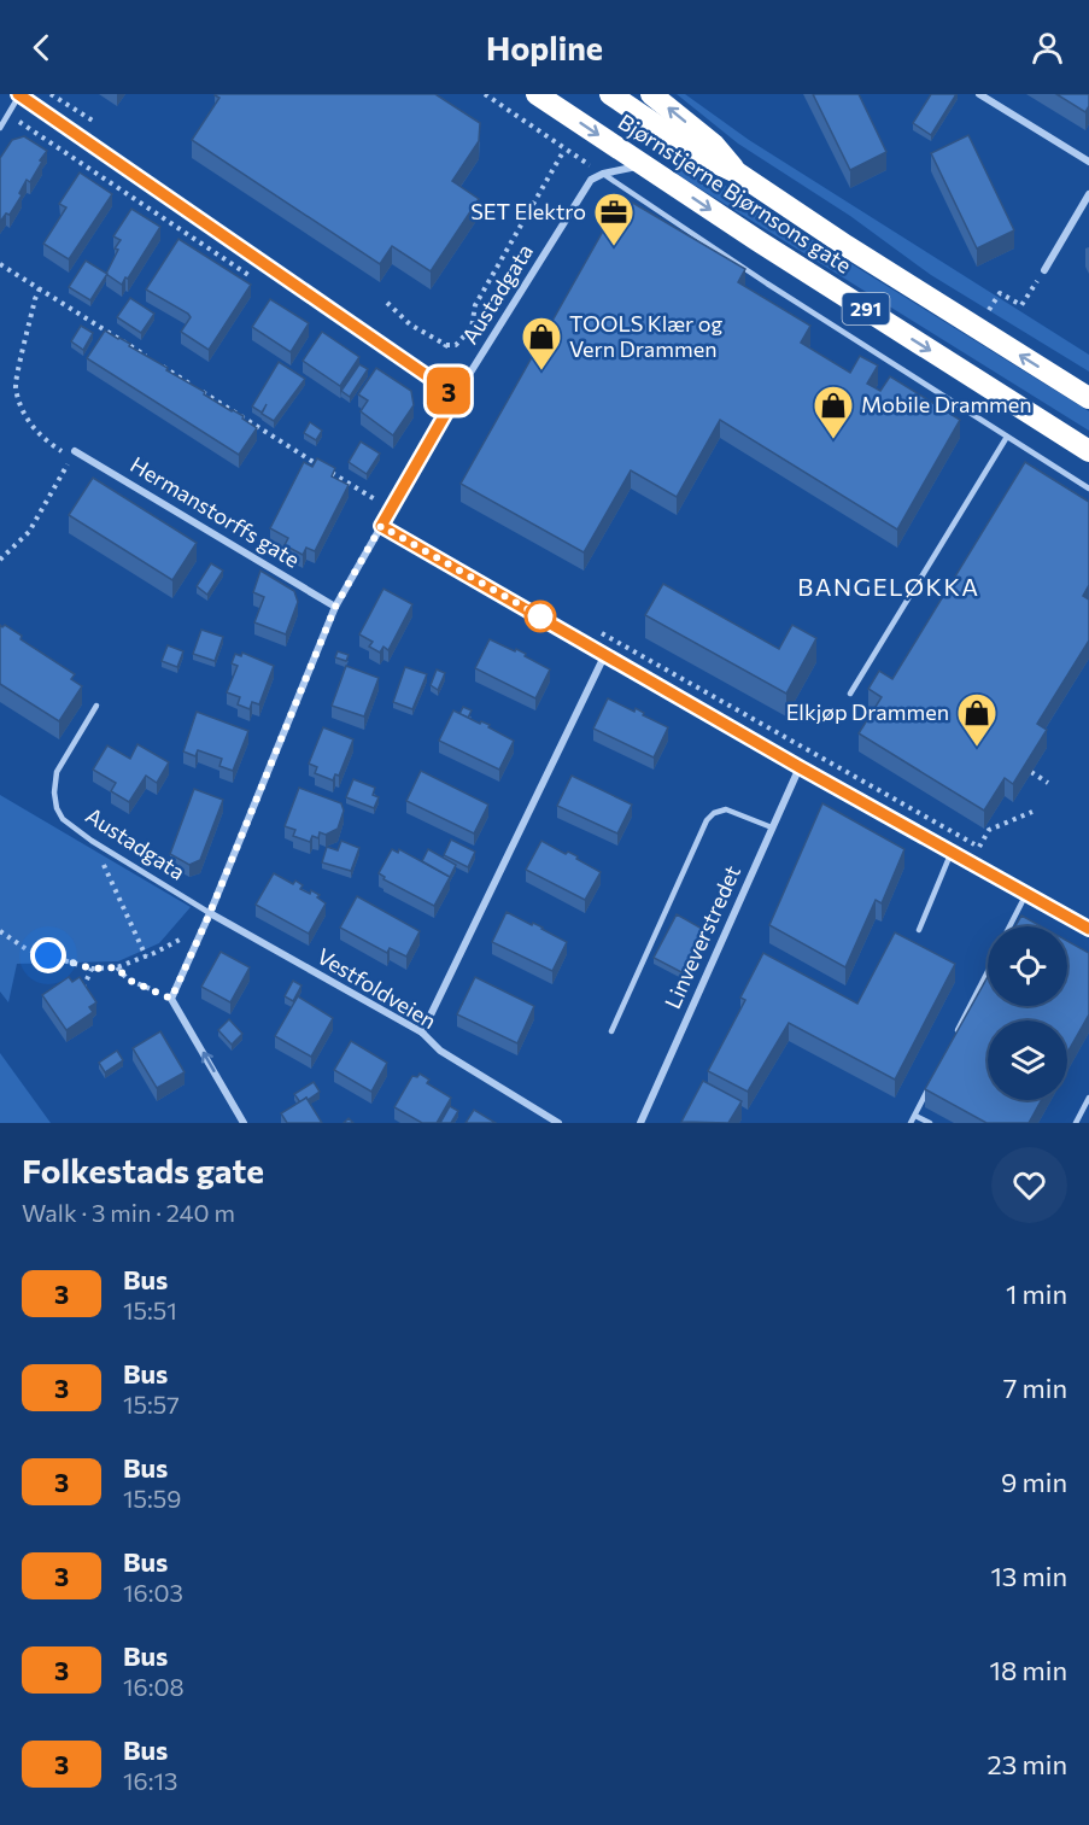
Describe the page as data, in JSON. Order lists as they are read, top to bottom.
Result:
{
  "streets": {
    "highway": ["Bjørnstjerne Bjørnsons gate", "291"],
    "street": [
      "Austadgata",
      "Hermanstorffs gate",
      "Linveverstredet",
      "Vestfoldveien"
    ]
  },
  "crossings": [
    ["Bjørnstjerne Bjørnsons gate", "291"],
    ["Austadgata", "Hermanstorffs gate"],
    ["Austadgata", "Vestfoldveien"]
  ],
  "districts": ["BANGELØKKA"],
  "places": {
    "office": ["SET Elektro"],
    "shop": ["TOOLS Klær og Vern Drammen", "Mobile Drammen", "Elkjøp Drammen"]
  },
  "lines": ["bus line 3"],
  "page": {
    "header": "Hopline",
    "on_map": "3",
    "heading": ["Folkestads gate", "Walk · 3 min · 240 m"],
    "list": [
      {
        "mark": "3",
        "name": "Bus",
        "note": "15:51",
        "value": "1 min"
      },
      {
        "mark": "3",
        "name": "Bus",
        "note": "15:57",
        "value": "7 min"
      },
      {
        "mark": "3",
        "name": "Bus",
        "note": "15:59",
        "value": "9 min"
      },
      {
        "mark": "3",
        "name": "Bus",
        "note": "16:03",
        "value": "13 min"
      },
      {
        "mark": "3",
        "name": "Bus",
        "note": "16:08",
        "value": "18 min"
      },
      {
        "mark": "3",
        "name": "Bus",
        "note": "16:13",
        "value": "23 min"
      }
    ]
  }
}
